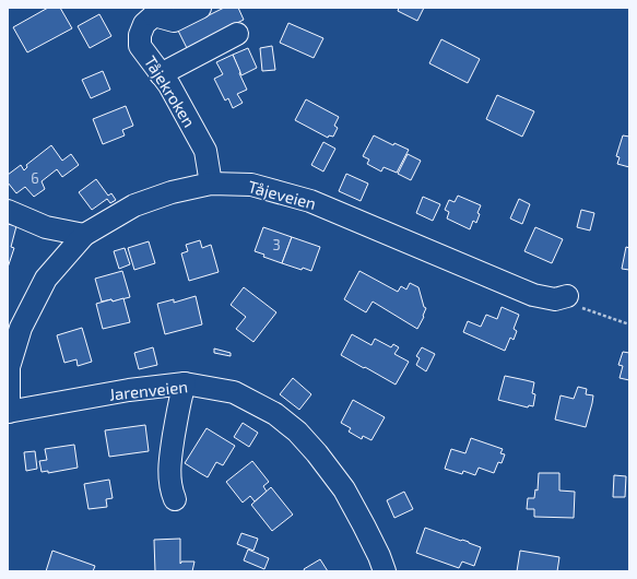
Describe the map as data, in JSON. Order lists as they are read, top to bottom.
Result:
{
  "streets": {
    "street": ["Tåjekroken", "Tåjeveien", "Jarenveien"]
  },
  "crossings": [
    ["Tåjekroken", "Tåjeveien"],
    ["Tåjeveien", "Jarenveien"]
  ],
  "house_numbers": ["6", "3"]
}
